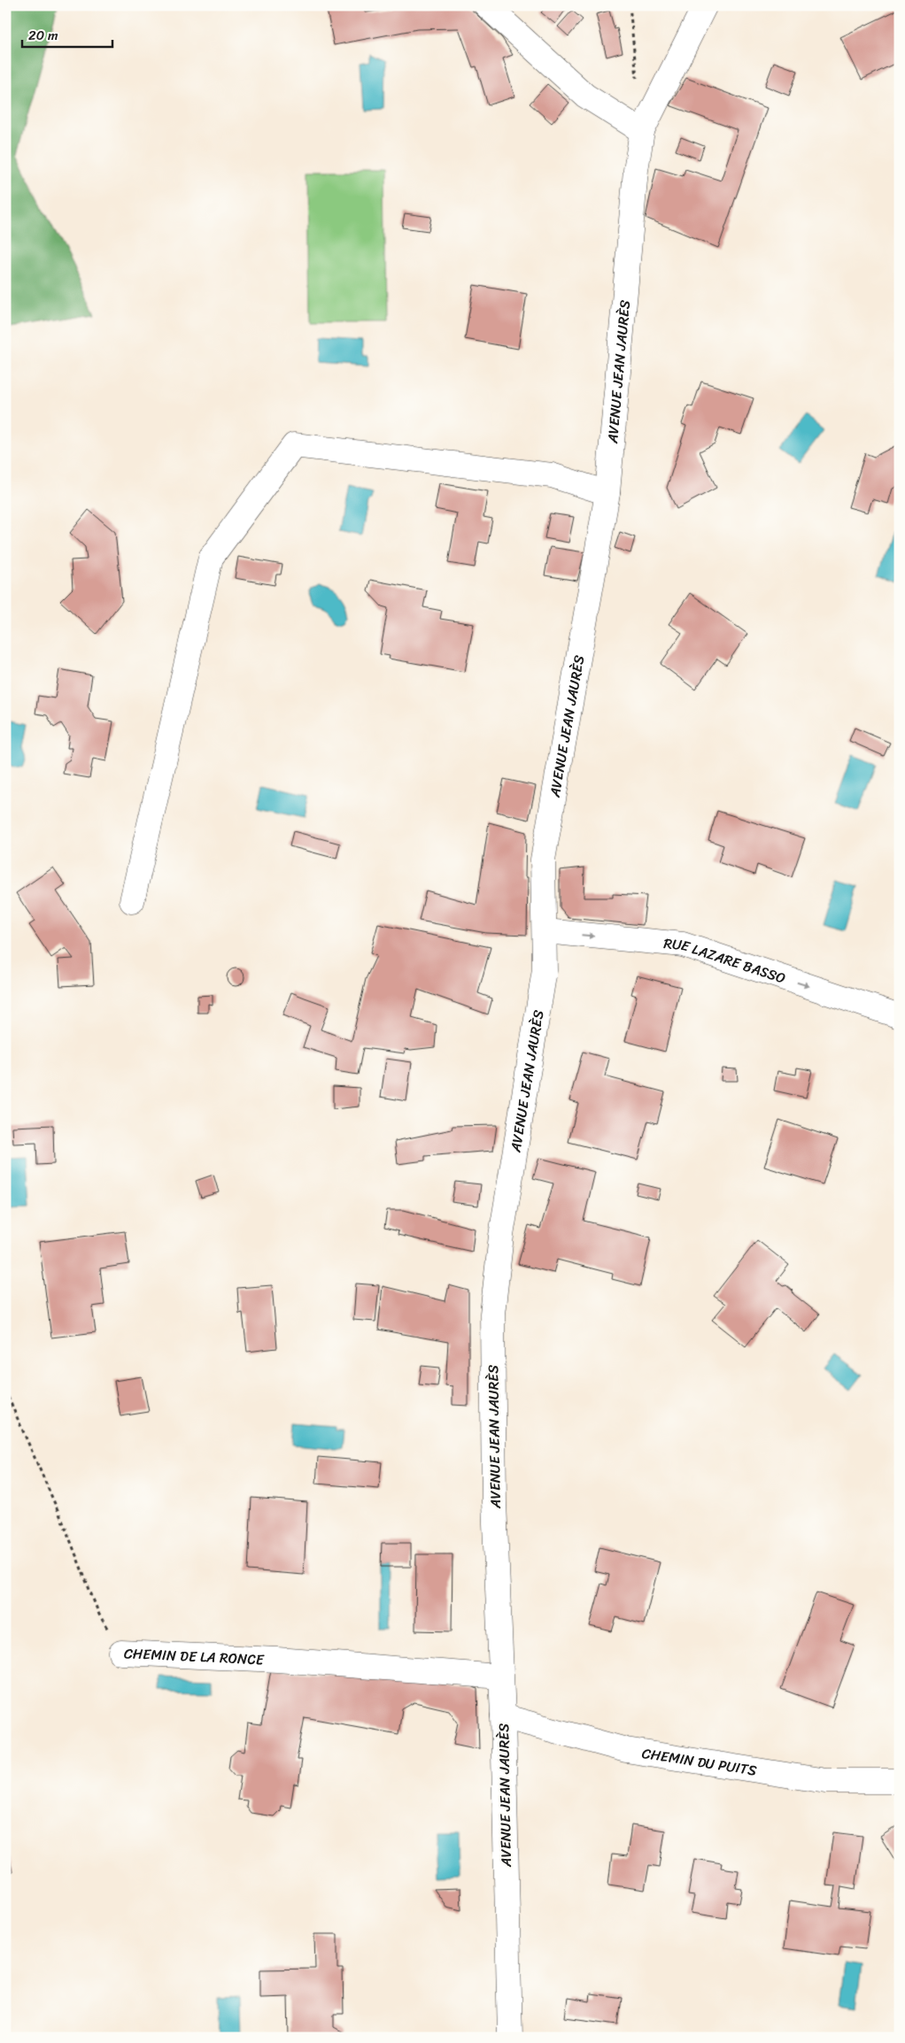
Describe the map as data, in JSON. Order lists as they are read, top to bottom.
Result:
{
  "streets": {
    "street": [
      "AVENUE JEAN JAURÈS",
      "RUE LAZARE BASSO",
      "CHEMIN DE LA RONCE",
      "CHEMIN DU PUITS"
    ]
  },
  "crossings": [
    ["AVENUE JEAN JAURÈS", "RUE LAZARE BASSO"],
    ["AVENUE JEAN JAURÈS", "CHEMIN DE LA RONCE"],
    ["AVENUE JEAN JAURÈS", "CHEMIN DU PUITS"]
  ],
  "one_way": ["RUE LAZARE BASSO"],
  "scale_bar": "20 m"
}
